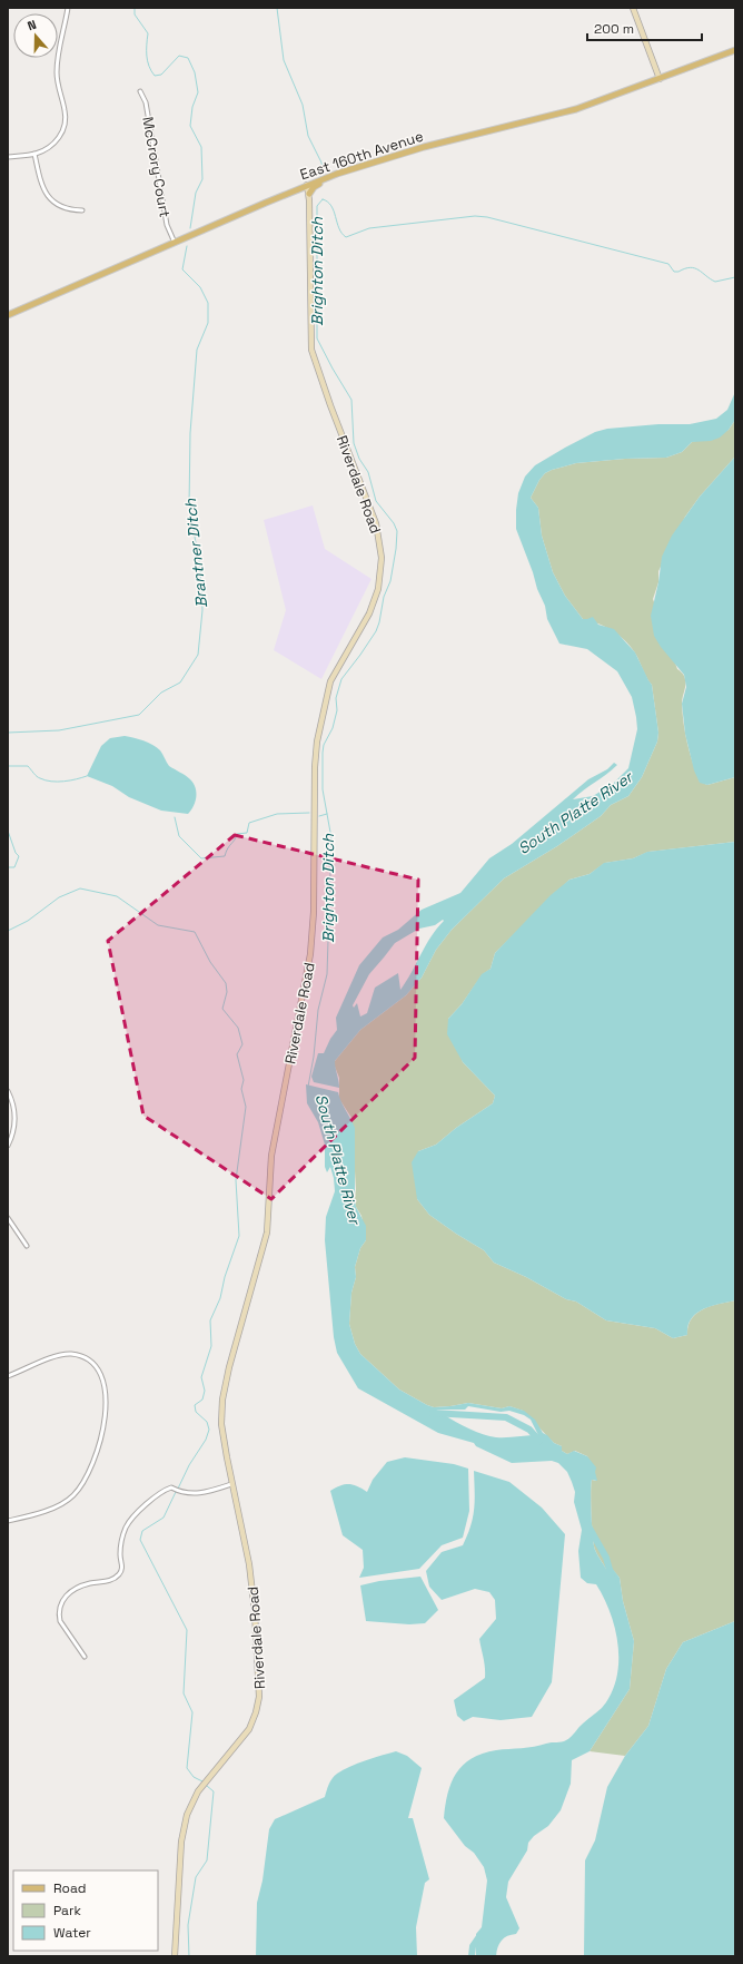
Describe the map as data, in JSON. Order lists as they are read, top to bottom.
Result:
{
  "streets": {
    "main road": ["East 160th Avenue"],
    "street": ["McCrory Court", "Riverdale Road"]
  },
  "crossings": [
    ["East 160th Avenue", "McCrory Court"],
    ["East 160th Avenue", "Riverdale Road"]
  ],
  "water": ["Brighton Ditch", "Brantner Ditch", "South Platte River"],
  "legend": ["Road", "Park", "Water"],
  "scale_bar": "200 m",
  "north": "top"
}
